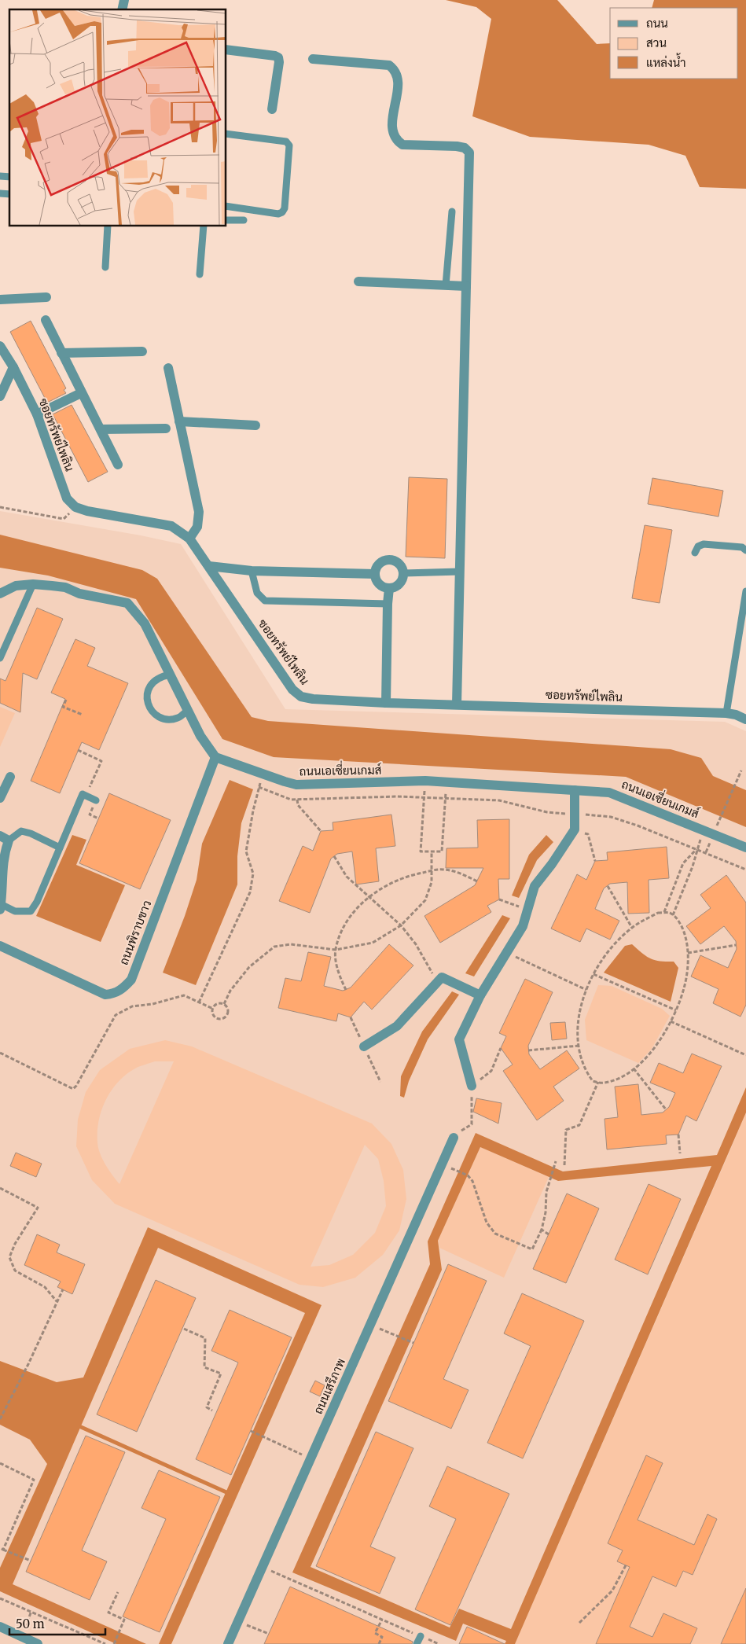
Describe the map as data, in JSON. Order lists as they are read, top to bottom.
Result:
{
  "streets": {
    "street": [
      "ซอยทรัพย์ไพลิน",
      "ถนนเอเซี่ยนเกมส์",
      "ถนนพิราบขาว",
      "ถนนเสรีภาพ"
    ]
  },
  "crossings": [
    ["ถนนเอเซี่ยนเกมส์", "ถนนพิราบขาว"]
  ],
  "legend": ["ถนน", "สวน", "แหล่งน้ำ"],
  "scale_bar": "50 m"
}
